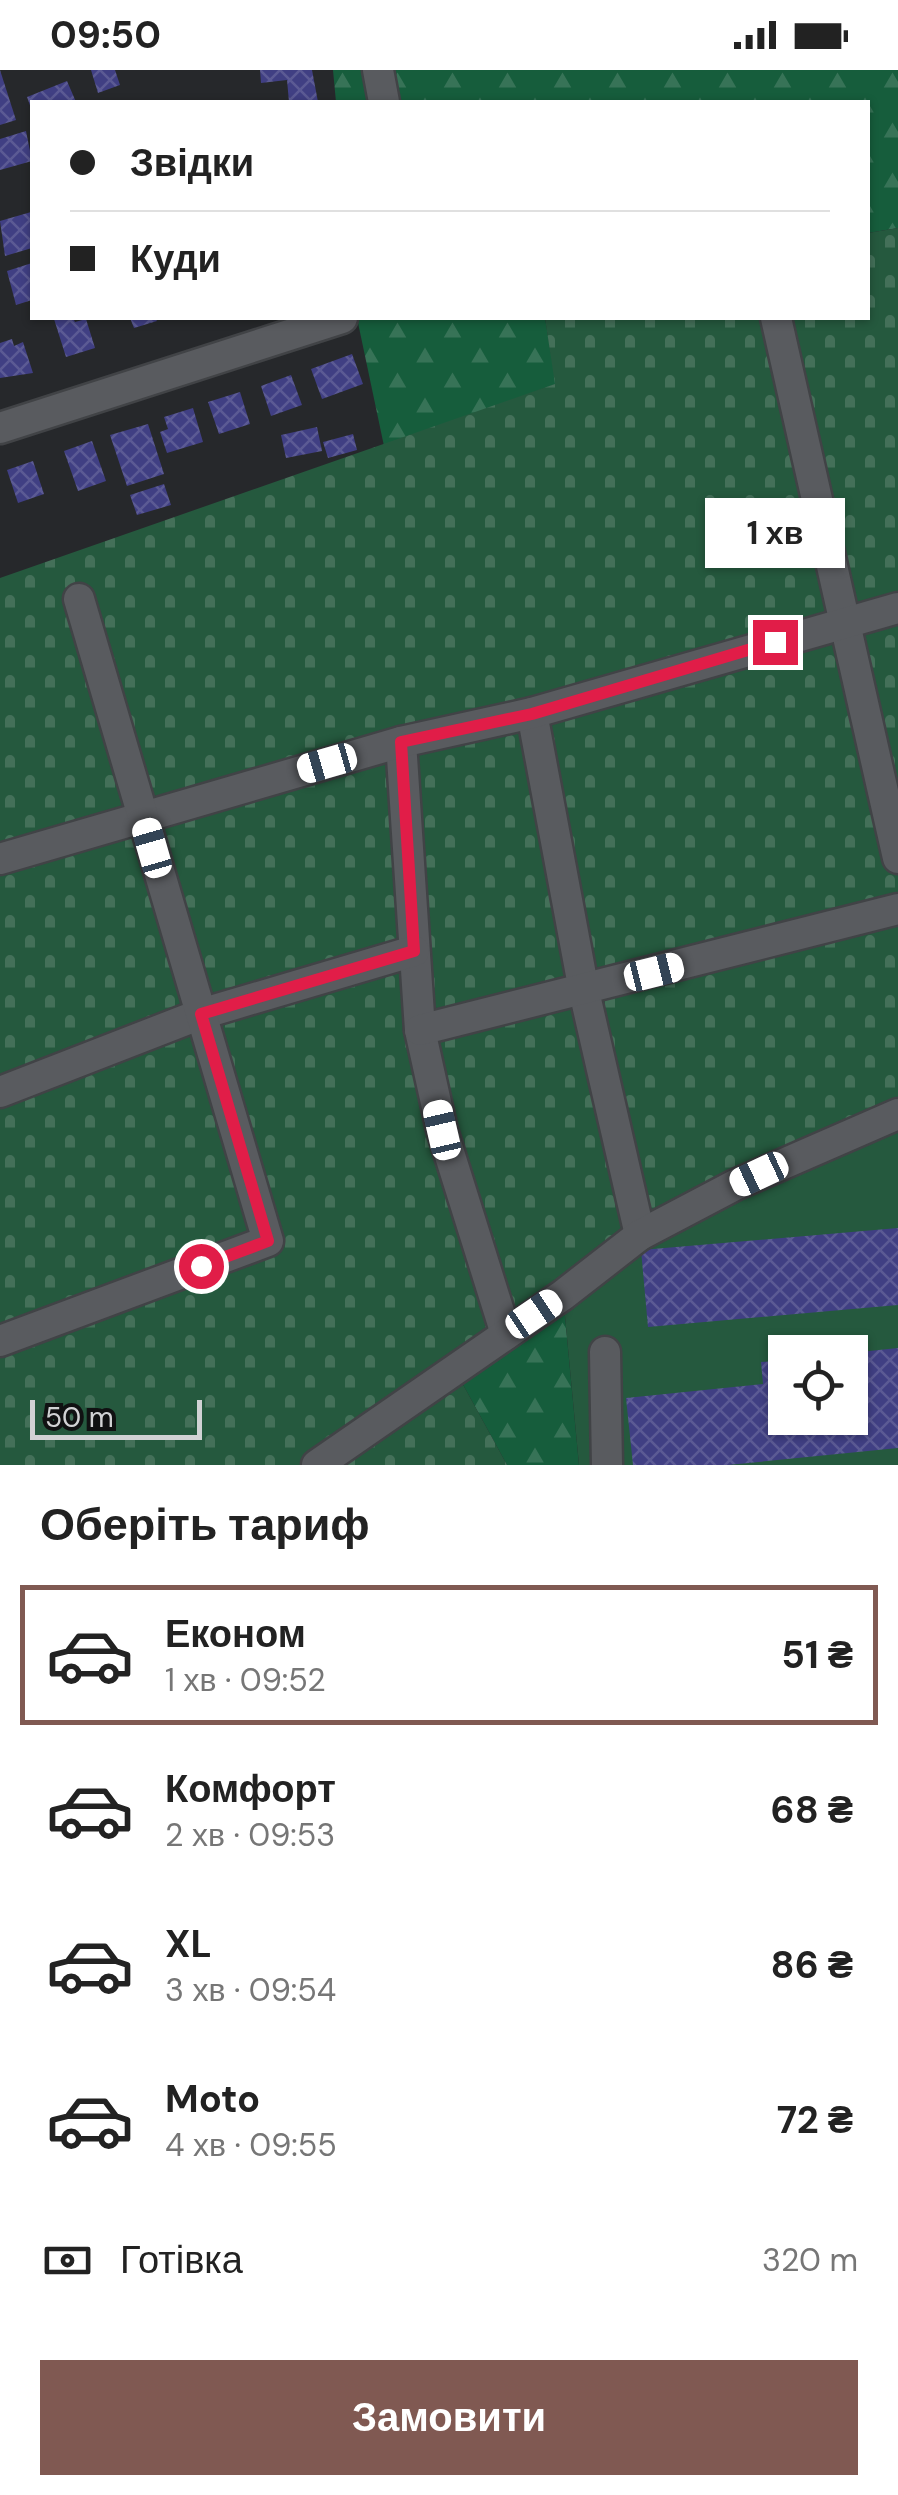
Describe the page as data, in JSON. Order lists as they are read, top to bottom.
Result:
{
  "scale_bar": "50 m",
  "page": {
    "status": "09:50",
    "banner": ["Звідки", "Куди"],
    "bubble": "1 хв",
    "scale": "50 m",
    "heading": "Оберіть тариф",
    "list": [
      {
        "name": "Економ",
        "note": "1 хв · 09:52",
        "value": "51 ₴"
      },
      {
        "name": "Комфорт",
        "note": "2 хв · 09:53",
        "value": "68 ₴"
      },
      {
        "name": "XL",
        "note": "3 хв · 09:54",
        "value": "86 ₴"
      },
      {
        "name": "Moto",
        "note": "4 хв · 09:55",
        "value": "72 ₴"
      }
    ],
    "pay": ["Готівка", "320 m"],
    "buttons": "Замовити"
  }
}
